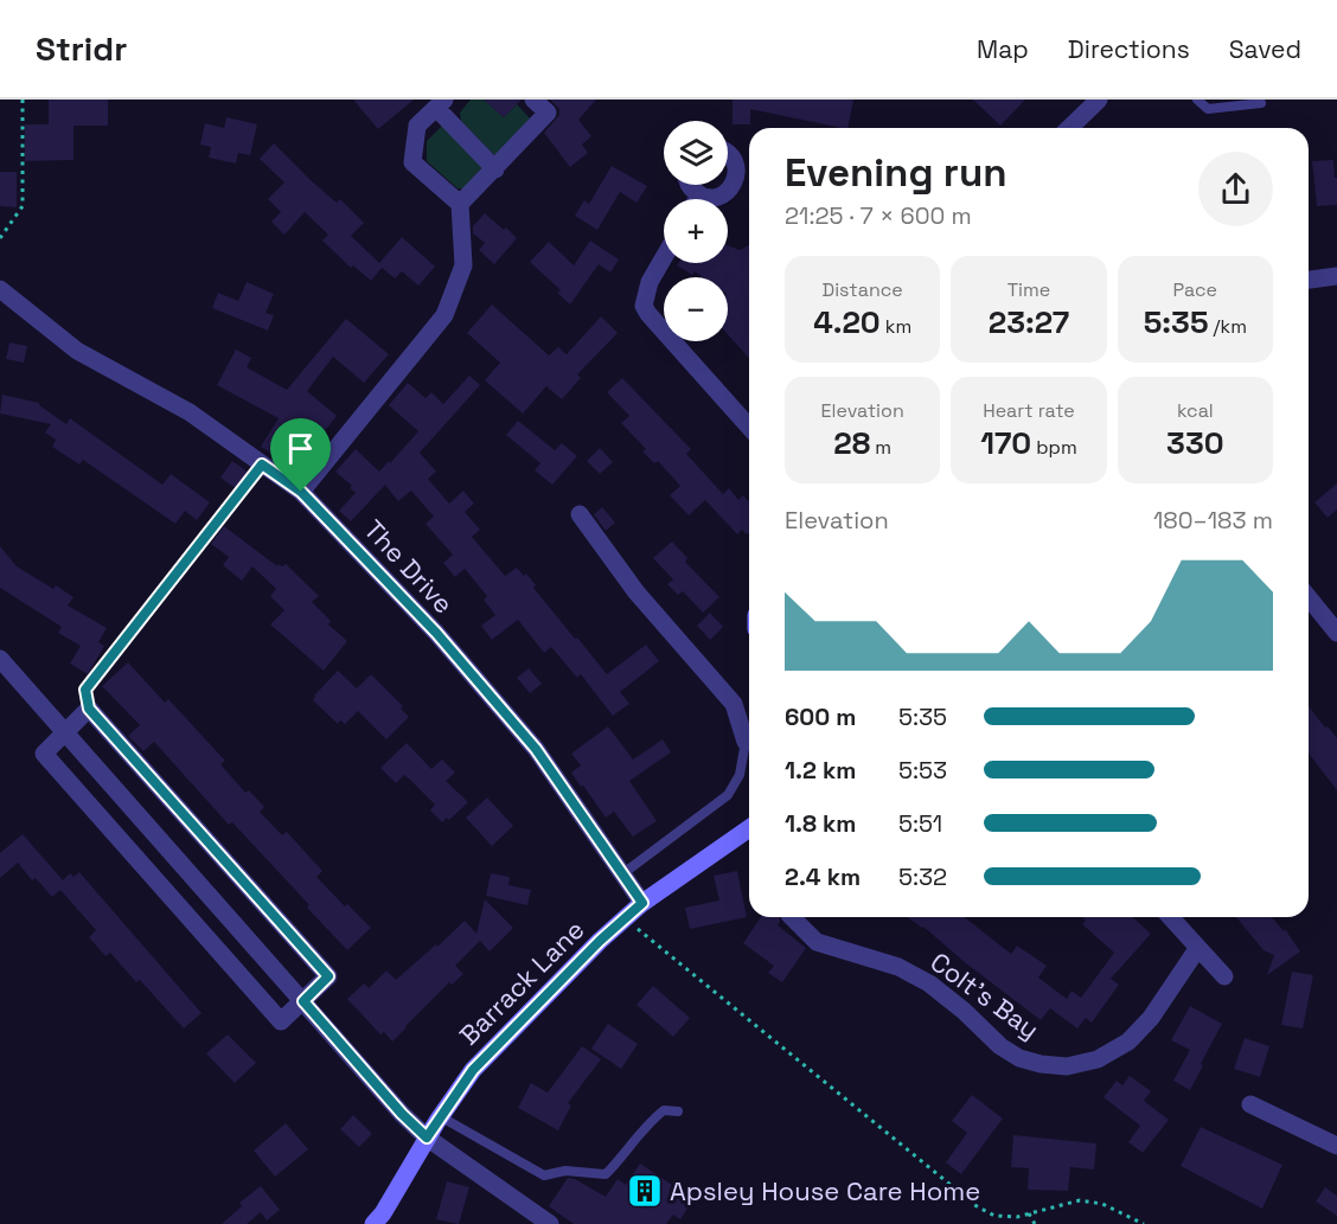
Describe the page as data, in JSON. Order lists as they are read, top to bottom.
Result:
{
  "streets": {
    "street": ["The Drive", "Barrack Lane", "Colt's Bay"]
  },
  "crossings": [
    ["The Drive", "Barrack Lane"]
  ],
  "places": {
    "building": ["Apsley House Care Home"]
  },
  "page": {
    "header": "Stridr",
    "nav": ["Map", "Directions", "Saved"],
    "map_buttons": ["+", "−"],
    "heading": ["Evening run", "21:25 · 7 × 600 m"],
    "stats": [
      ["Distance", "4.20 km"],
      ["Time", "23:27"],
      ["Pace", "5:35 /km"],
      ["Elevation", "28 m"],
      ["Heart rate", "170 bpm"],
      ["kcal", "330"]
    ],
    "chart": ["Elevation", "180–183 m"],
    "list": [
      {
        "name": "600 m",
        "note": "5:35"
      },
      {
        "name": "1.2 km",
        "note": "5:53"
      },
      {
        "name": "1.8 km",
        "note": "5:51"
      },
      {
        "name": "2.4 km",
        "note": "5:32"
      }
    ]
  }
}
